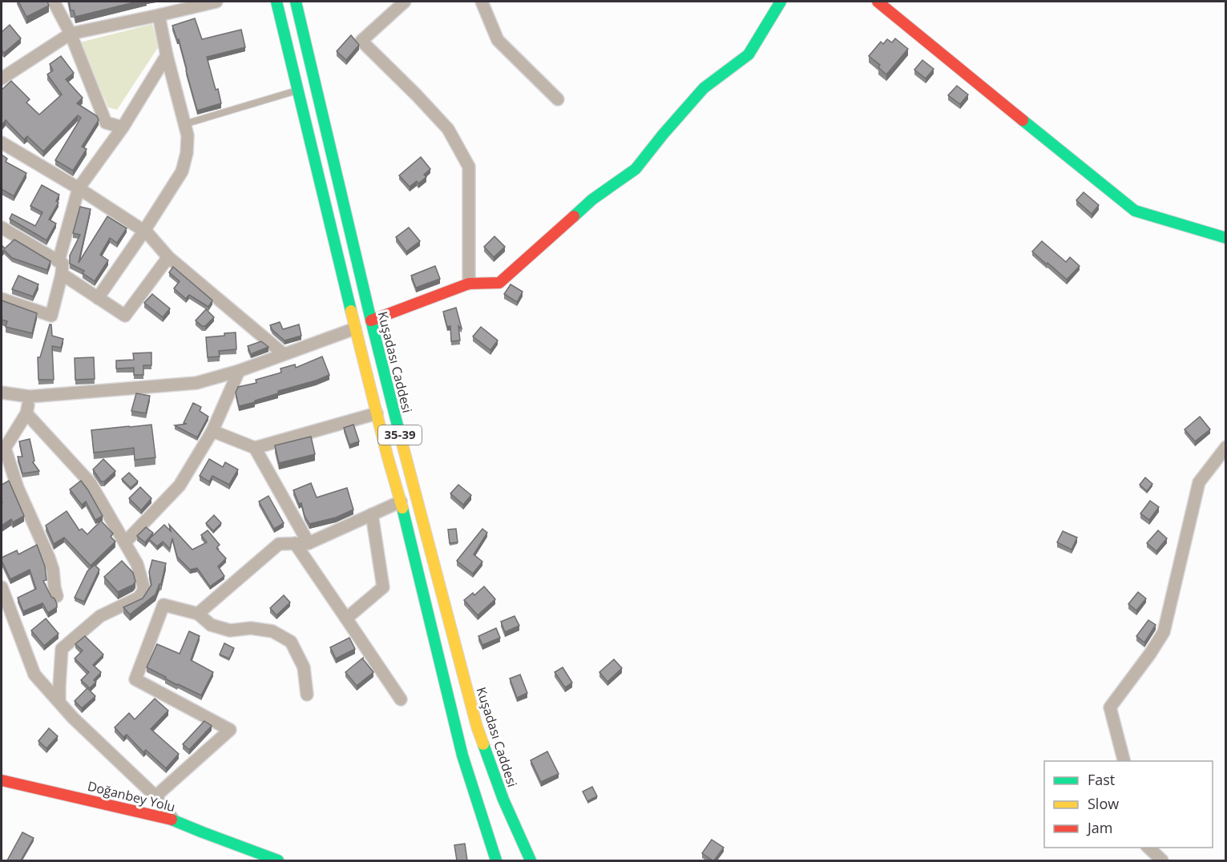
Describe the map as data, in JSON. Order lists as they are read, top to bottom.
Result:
{
  "streets": {
    "main road": ["Kuşadası Caddesi", "35-39", "Doğanbey Yolu"]
  },
  "legend": ["Fast", "Slow", "Jam"]
}
